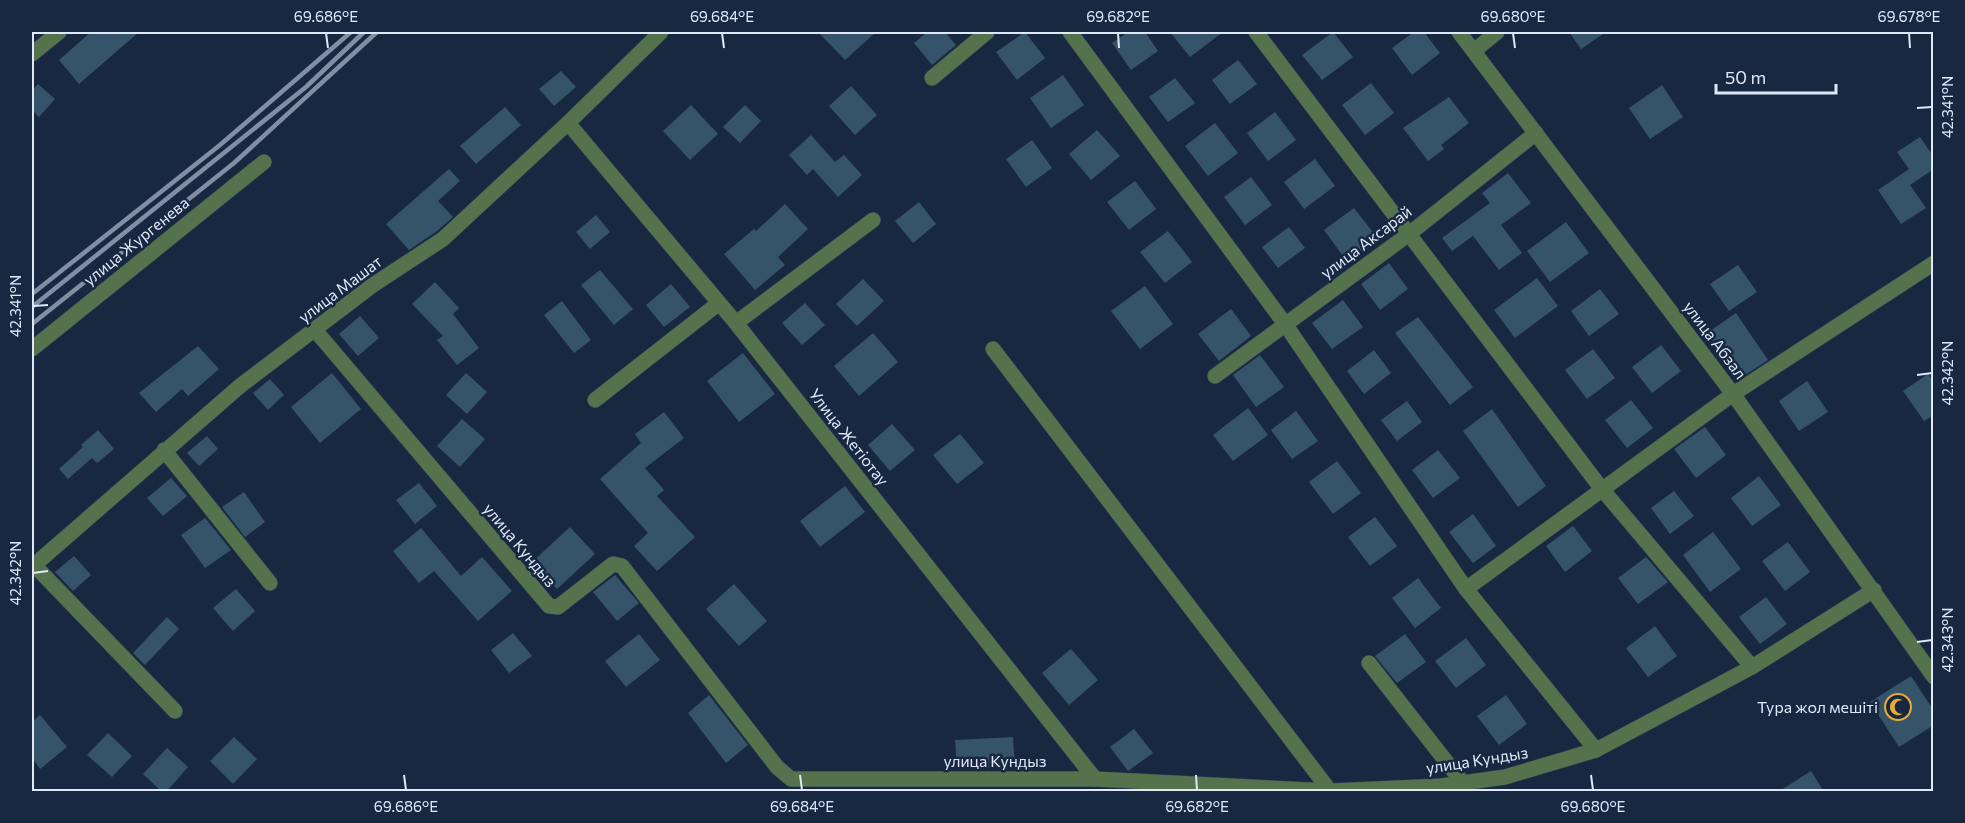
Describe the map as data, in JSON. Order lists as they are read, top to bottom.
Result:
{
  "streets": {
    "street": [
      "улица Жургенева",
      "улица Аксарай",
      "улица Машат",
      "улица Абзал",
      "Улица Жетіотау",
      "улица Кундыз"
    ]
  },
  "crossings": [
    ["улица Аксарай", "улица Абзал"],
    ["улица Машат", "Улица Жетіотау"],
    ["улица Машат", "улица Кундыз"],
    ["улица Абзал", "улица Кундыз"],
    ["Улица Жетіотау", "улица Кундыз"]
  ],
  "places": {
    "mosque": ["Тура жол мешіті"]
  },
  "scale_bar": "50 m",
  "coordinates": [
    "69.686°E",
    "69.684°E",
    "69.682°E",
    "69.680°E",
    "69.678°E",
    "42.341°N",
    "42.342°N",
    "42.343°N"
  ]
}
